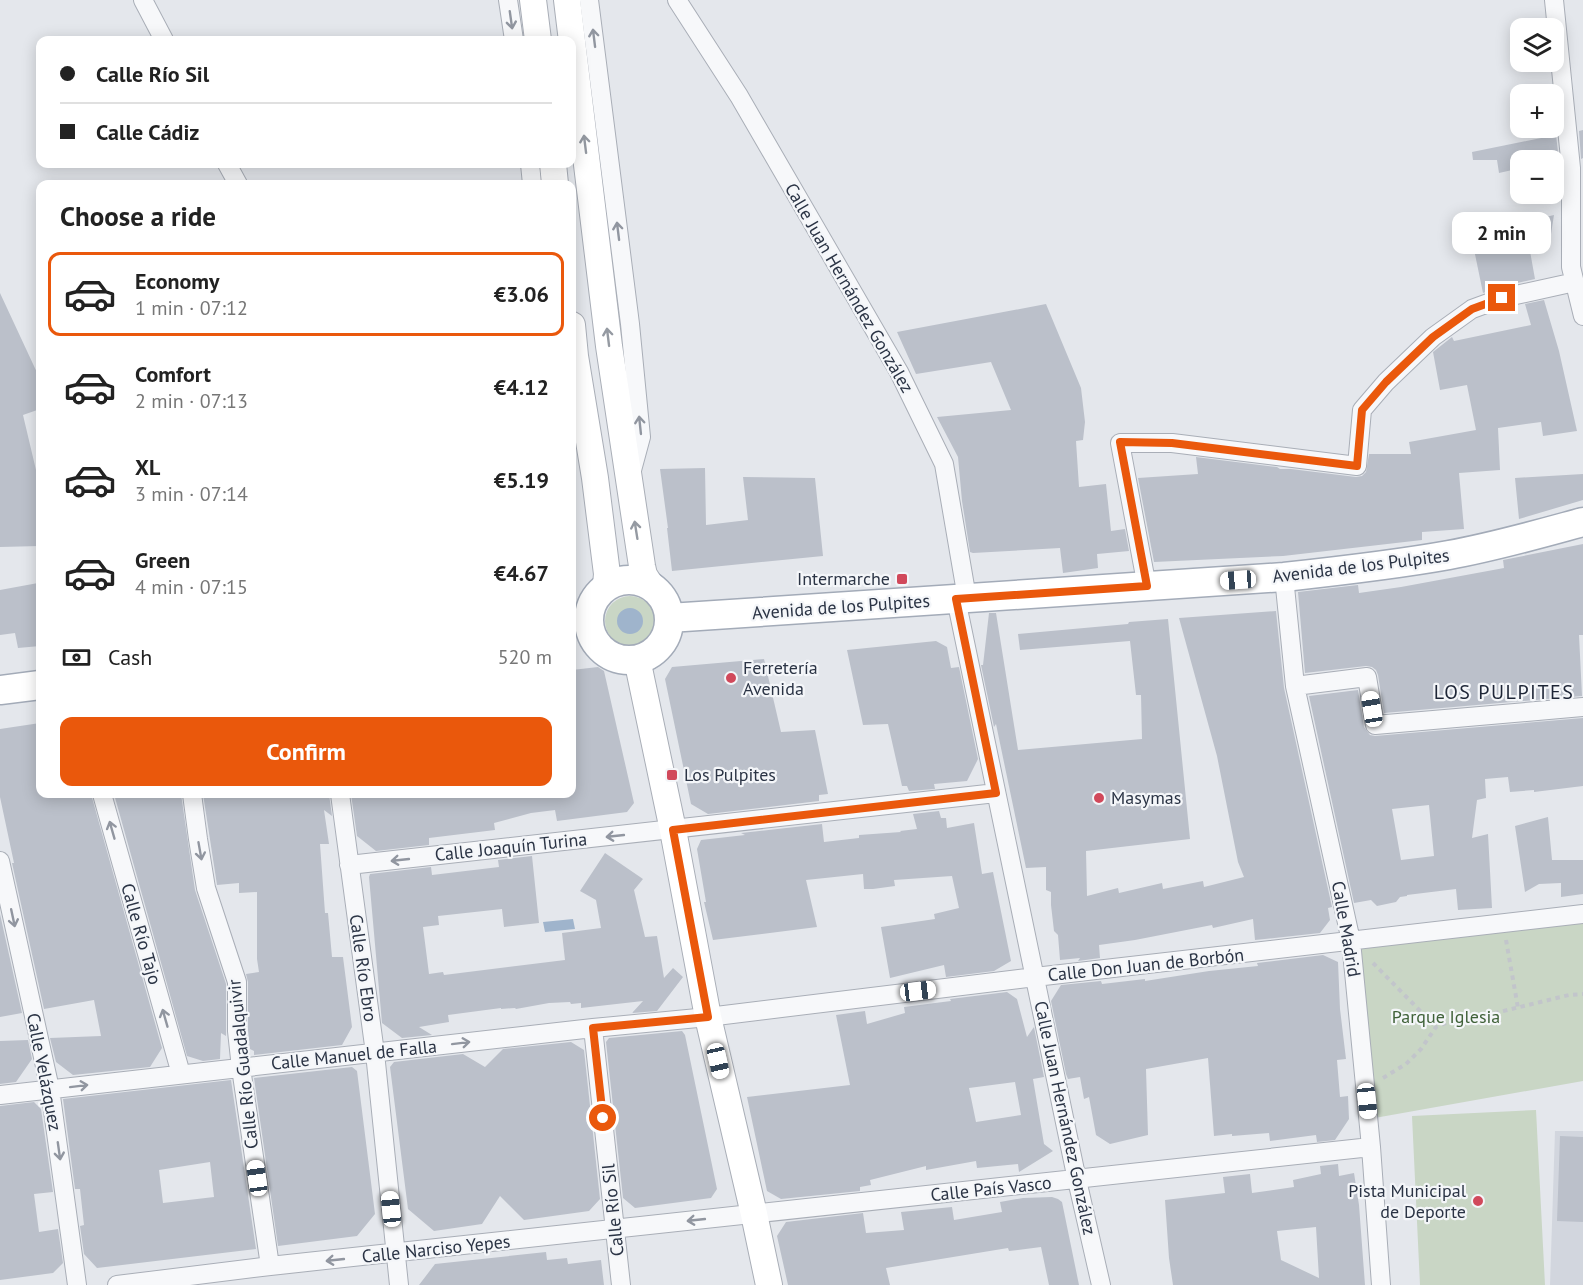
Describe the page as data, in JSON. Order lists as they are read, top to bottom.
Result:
{
  "streets": {
    "main road": ["Avenida de los Pulpites"],
    "street": [
      "Calle Juan Hernández González",
      "Calle Joaquín Turina",
      "Calle Madrid",
      "Calle Río Tajo",
      "Calle Don Juan de Borbón",
      "Calle Río Ebro",
      "Calle Manuel de Falla",
      "Calle Río Guadalquivir",
      "Calle Velázquez",
      "Calle País Vasco",
      "Calle Río Sil",
      "Calle Narciso Yepes"
    ]
  },
  "crossings": [
    ["Calle Juan Hernández González", "Avenida de los Pulpites"],
    ["Calle Juan Hernández González", "Calle Joaquín Turina"],
    ["Calle Juan Hernández González", "Calle Don Juan de Borbón"],
    ["Calle Juan Hernández González", "Calle País Vasco"],
    ["Avenida de los Pulpites", "Calle Madrid"],
    ["Calle Joaquín Turina", "Calle Río Ebro"],
    ["Calle Madrid", "Calle Don Juan de Borbón"],
    ["Calle Madrid", "Calle País Vasco"],
    ["Calle Río Tajo", "Calle Manuel de Falla"],
    ["Calle Don Juan de Borbón", "Calle Manuel de Falla"],
    ["Calle Río Ebro", "Calle Manuel de Falla"],
    ["Calle Río Ebro", "Calle Narciso Yepes"],
    ["Calle Manuel de Falla", "Calle Río Guadalquivir"],
    ["Calle Manuel de Falla", "Calle Velázquez"],
    ["Calle Manuel de Falla", "Calle Río Sil"],
    ["Calle Río Guadalquivir", "Calle Narciso Yepes"],
    ["Calle País Vasco", "Calle Narciso Yepes"],
    ["Calle Río Sil", "Calle Narciso Yepes"]
  ],
  "one_way": [
    "Calle Joaquín Turina",
    "Calle Río Tajo",
    "Calle Manuel de Falla",
    "Calle Río Guadalquivir",
    "Calle Velázquez",
    "Calle Narciso Yepes"
  ],
  "districts": ["LOS PULPITES"],
  "parks": ["Parque Iglesia"],
  "places": {
    "transit": ["Intermarche", "Los Pulpites"],
    "other": ["Ferretería Avenida", "Masymas", "Pista Municipal de Deporte"]
  },
  "page": {
    "map_buttons": ["+", "−"],
    "banner": ["Calle Río Sil", "Calle Cádiz"],
    "heading": "Choose a ride",
    "bubble": "2 min",
    "list": [
      {
        "name": "Economy",
        "note": "1 min · 07:12",
        "value": "€3.06"
      },
      {
        "name": "Comfort",
        "note": "2 min · 07:13",
        "value": "€4.12"
      },
      {
        "name": "XL",
        "note": "3 min · 07:14",
        "value": "€5.19"
      },
      {
        "name": "Green",
        "note": "4 min · 07:15",
        "value": "€4.67"
      }
    ],
    "pay": ["Cash", "520 m"],
    "buttons": "Confirm"
  }
}
